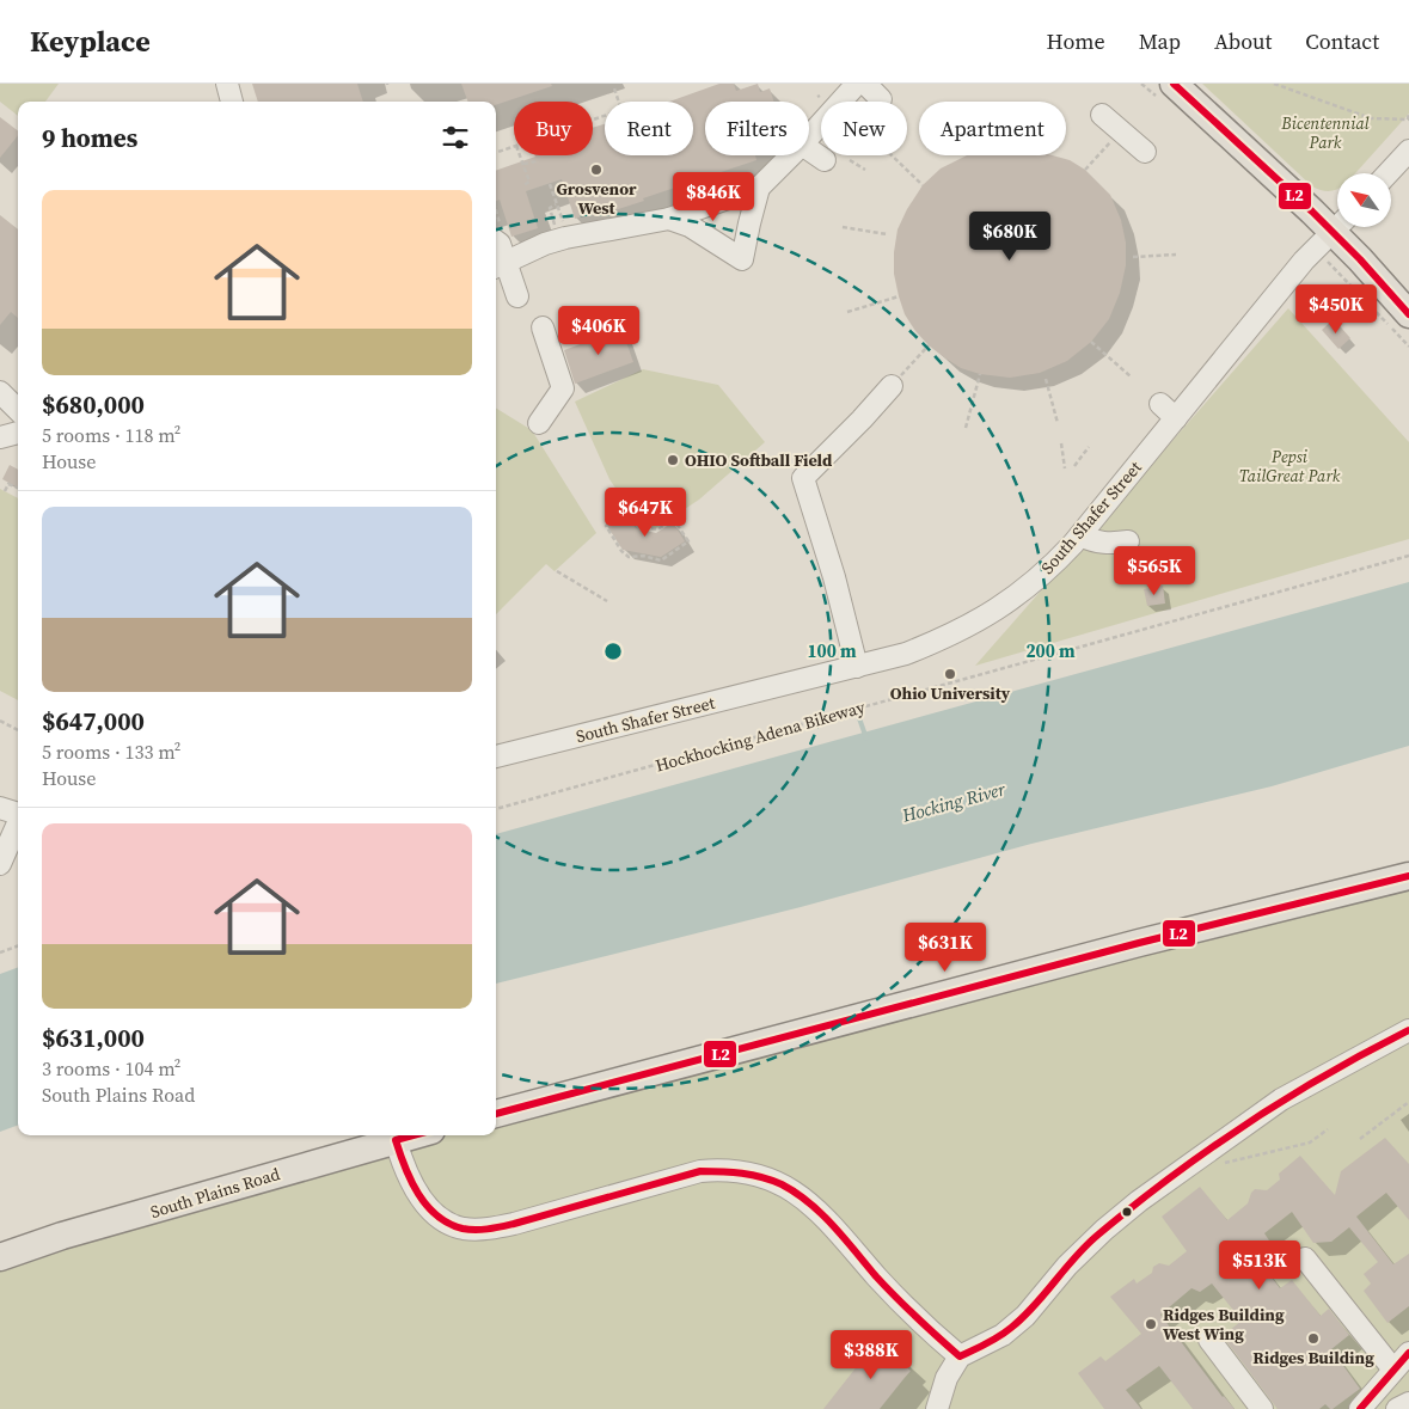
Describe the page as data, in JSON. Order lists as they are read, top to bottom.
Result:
{
  "streets": {
    "main road": ["South Plains Road"],
    "street": ["South Shafer Street"],
    "path": ["Hockhocking Adena Bikeway"]
  },
  "water": ["Hocking River"],
  "parks": ["Bicentennial Park", "Pepsi TailGreat Park"],
  "places": [
    "Grosvenor West",
    "OHIO Softball Field",
    "Ohio University",
    "Ridges Building West Wing",
    "Ridges Building"
  ],
  "lines": ["transit line L2"],
  "north": "top left",
  "page": {
    "header": "Keyplace",
    "nav": [
      "Home",
      "Map",
      "About",
      "Contact"
    ],
    "chip": [
      "Buy",
      "Rent",
      "Filters",
      "New",
      "Apartment"
    ],
    "heading": "9 homes",
    "price": [
      "$846K",
      "$680K",
      "$450K",
      "$406K",
      "$647K",
      "$565K",
      "$631K",
      "$513K",
      "$388K"
    ],
    "list": [
      {
        "name": "$680,000",
        "note": "5 rooms · 118 m² · House"
      },
      {
        "name": "$647,000",
        "note": "5 rooms · 133 m² · House"
      },
      {
        "name": "$631,000",
        "note": "3 rooms · 104 m² · South Plains Road"
      }
    ]
  },
  "rings": ["100 m", "200 m"]
}
